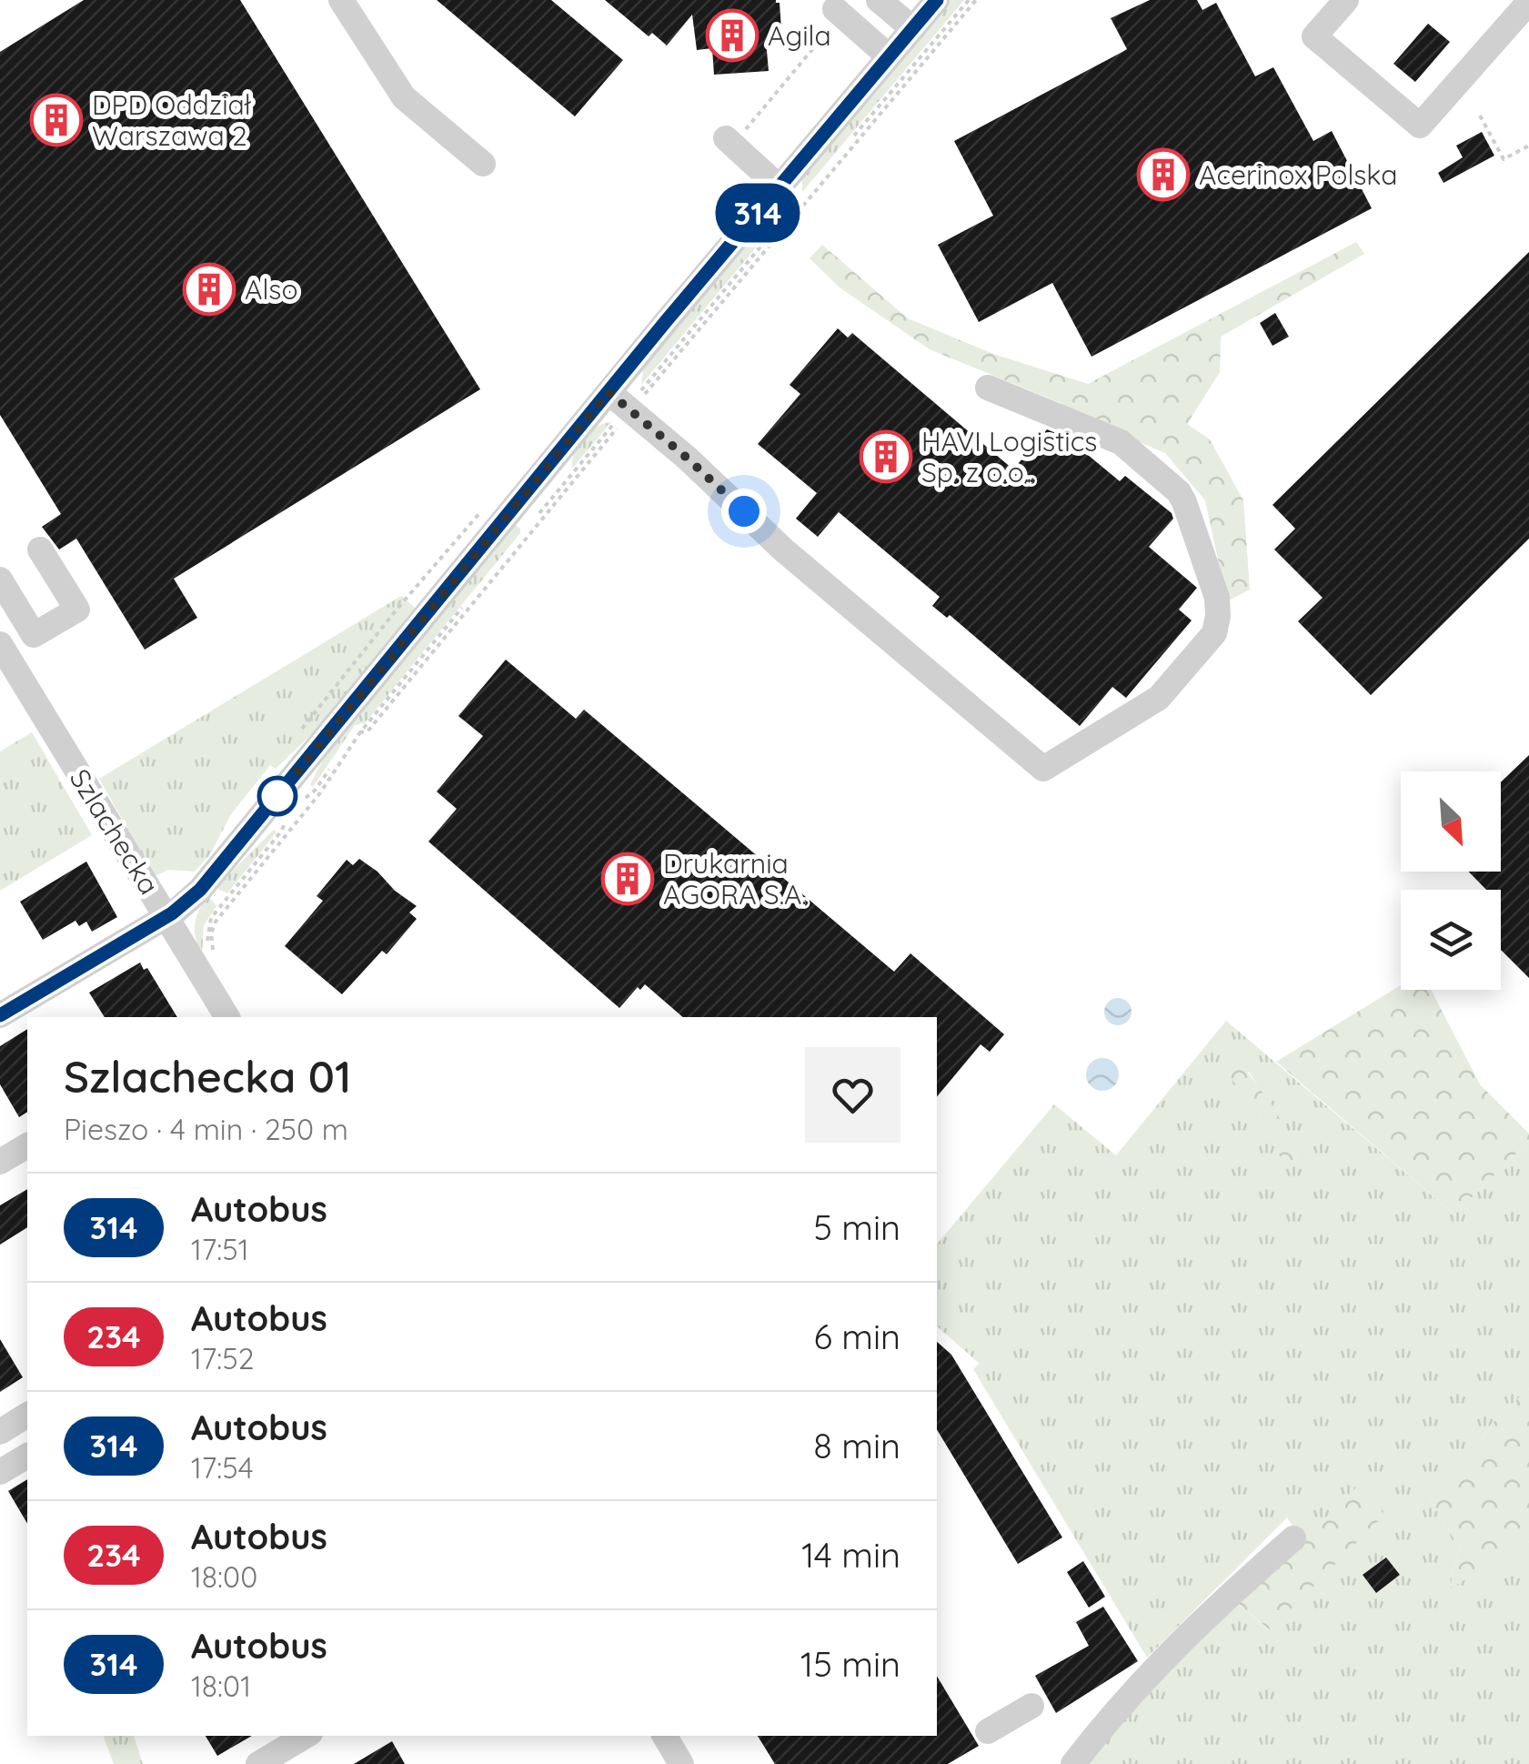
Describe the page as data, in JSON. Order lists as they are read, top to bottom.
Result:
{
  "streets": {
    "street": ["Szlachecka"]
  },
  "places": {
    "building": [
      "Agila",
      "DPD Oddział Warszawa 2",
      "Acerinox Polska",
      "Also",
      "HAVI Logistics Sp. z o.o..",
      "Drukarnia AGORA S.A."
    ]
  },
  "lines": ["bus line 314"],
  "north": "bottom right",
  "page": {
    "on_map": "314",
    "heading": ["Szlachecka 01", "Pieszo · 4 min · 250 m"],
    "list": [
      {
        "mark": "314",
        "name": "Autobus",
        "note": "17:51",
        "value": "5 min"
      },
      {
        "mark": "234",
        "name": "Autobus",
        "note": "17:52",
        "value": "6 min"
      },
      {
        "mark": "314",
        "name": "Autobus",
        "note": "17:54",
        "value": "8 min"
      },
      {
        "mark": "234",
        "name": "Autobus",
        "note": "18:00",
        "value": "14 min"
      },
      {
        "mark": "314",
        "name": "Autobus",
        "note": "18:01",
        "value": "15 min"
      }
    ]
  }
}
